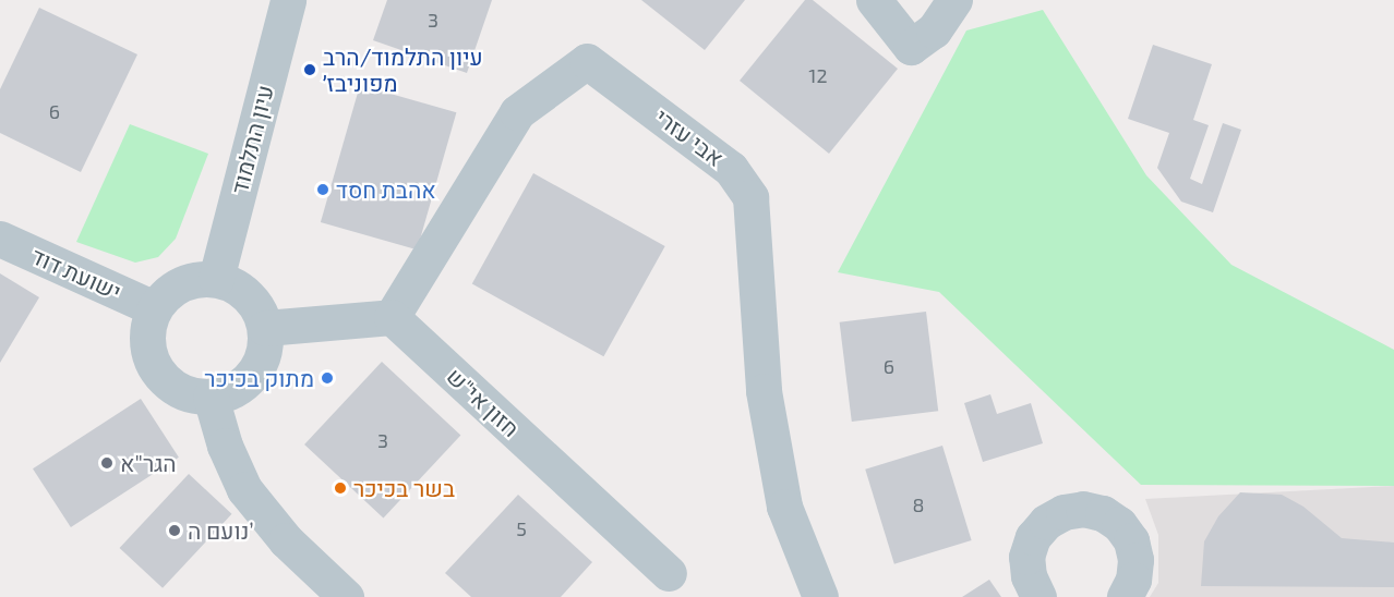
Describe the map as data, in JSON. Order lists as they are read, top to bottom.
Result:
{
  "streets": {
    "street": [
      "אבי עזרי",
      "עיון התלמוד",
      "ישועת דוד",
      "חזון אי\"ש"
    ]
  },
  "crossings": [
    ["אבי עזרי", "חזון אי\"ש"],
    ["עיון התלמוד", "ישועת דוד"]
  ],
  "places": [
    "עיון התלמוד/הרב מפוניבז׳",
    "אהבת חסד",
    "מתוק בכיכר",
    "הגר\"א",
    "בשר בכיכר",
    "נועם ה’"
  ],
  "house_numbers": [
    "3",
    "12",
    "6",
    "6",
    "3",
    "8",
    "5"
  ]
}
